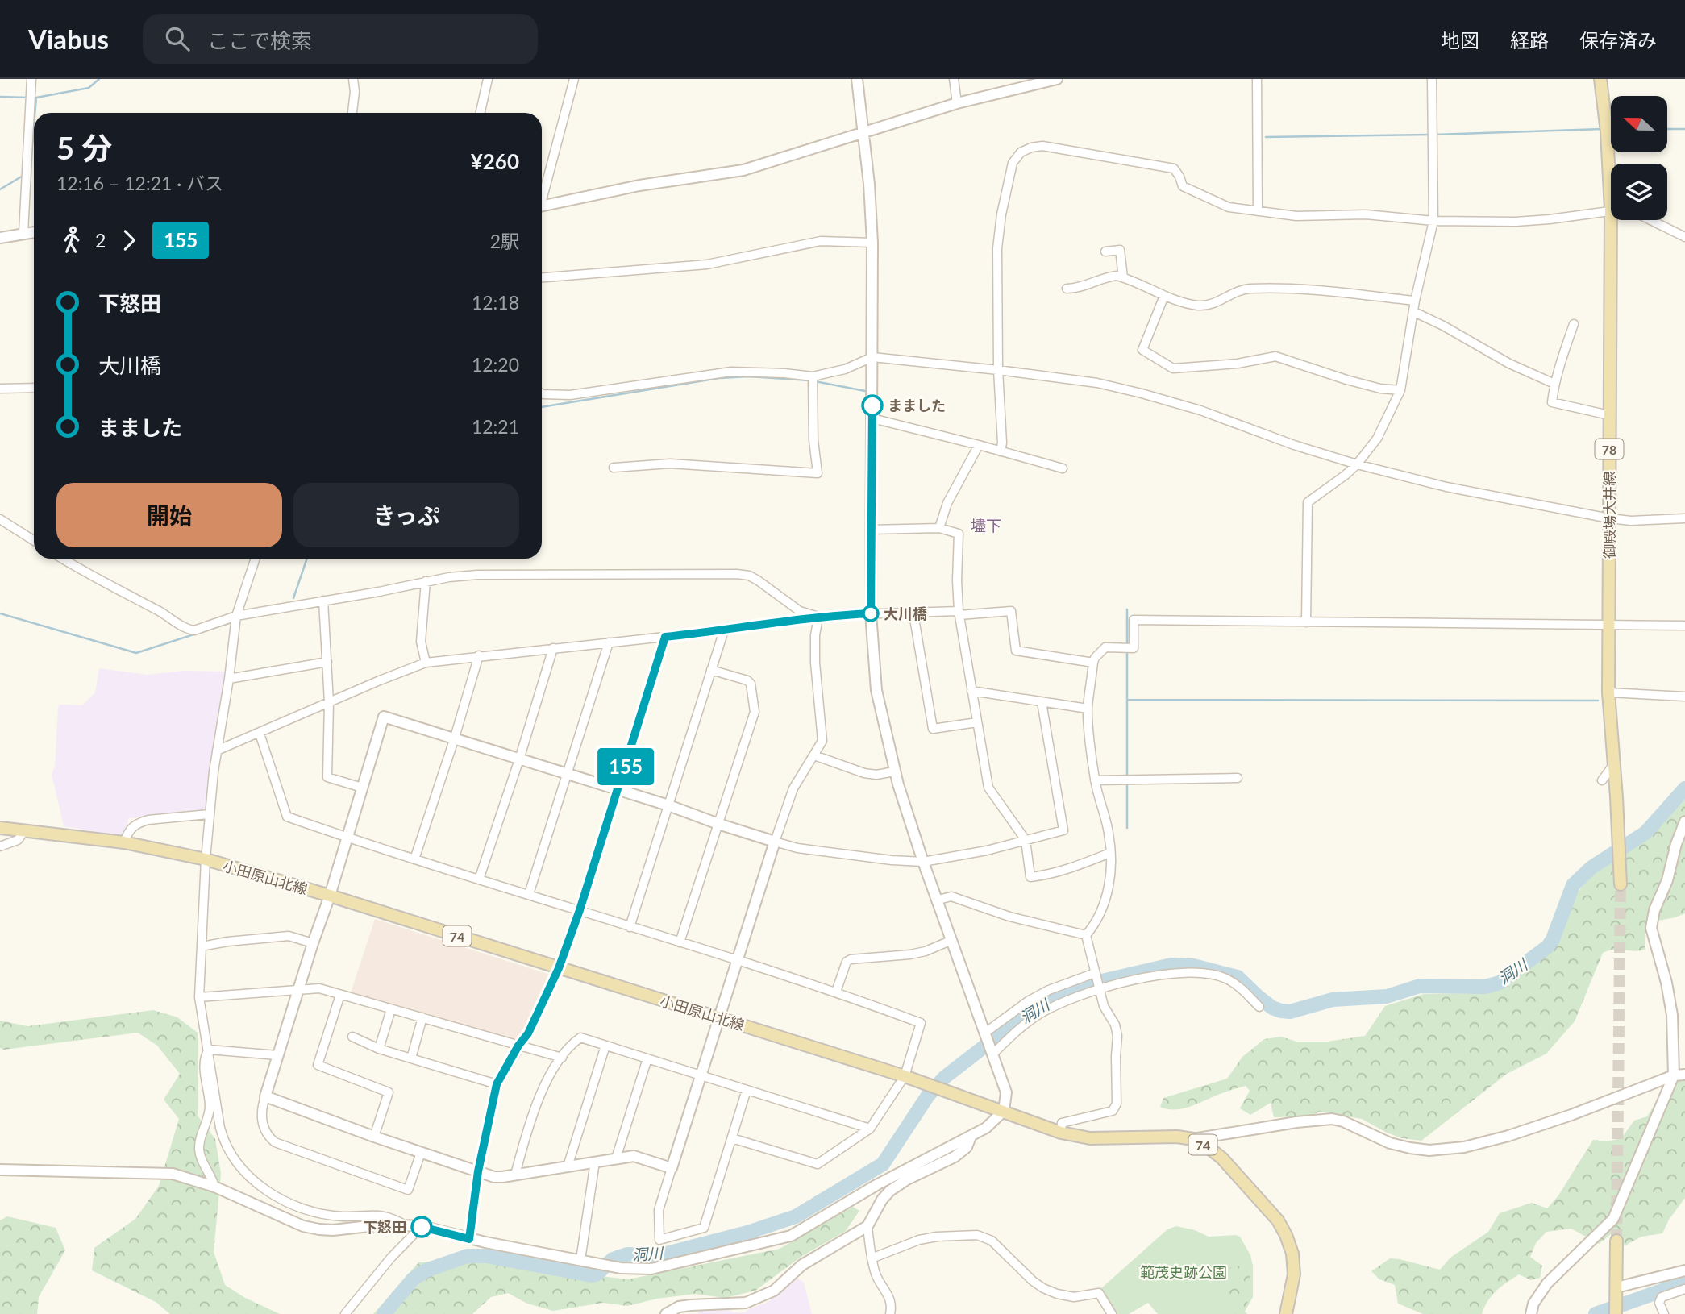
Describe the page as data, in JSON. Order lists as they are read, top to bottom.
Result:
{
  "streets": {
    "main road": [
      "78",
      "御殿場大井線",
      "小田原山北線",
      "74"
    ]
  },
  "districts": ["壗下"],
  "water": ["洞川"],
  "parks": ["範茂史跡公園"],
  "places": ["まました", "大川橋", "下怒田"],
  "lines": ["bus line 155"],
  "north": "left",
  "page": {
    "header": "Viabus",
    "search": "ここで検索",
    "nav": ["地図", "経路", "保存済み"],
    "on_map": "155",
    "heading": ["5 分", "12:16 – 12:21 · バス", "¥260"],
    "legs": ["2", "155", "2駅"],
    "list": [
      {
        "name": "下怒田",
        "value": "12:18"
      },
      {
        "name": "大川橋",
        "value": "12:20"
      },
      {
        "name": "まました",
        "value": "12:21"
      }
    ],
    "buttons": ["開始", "きっぷ"]
  }
}
